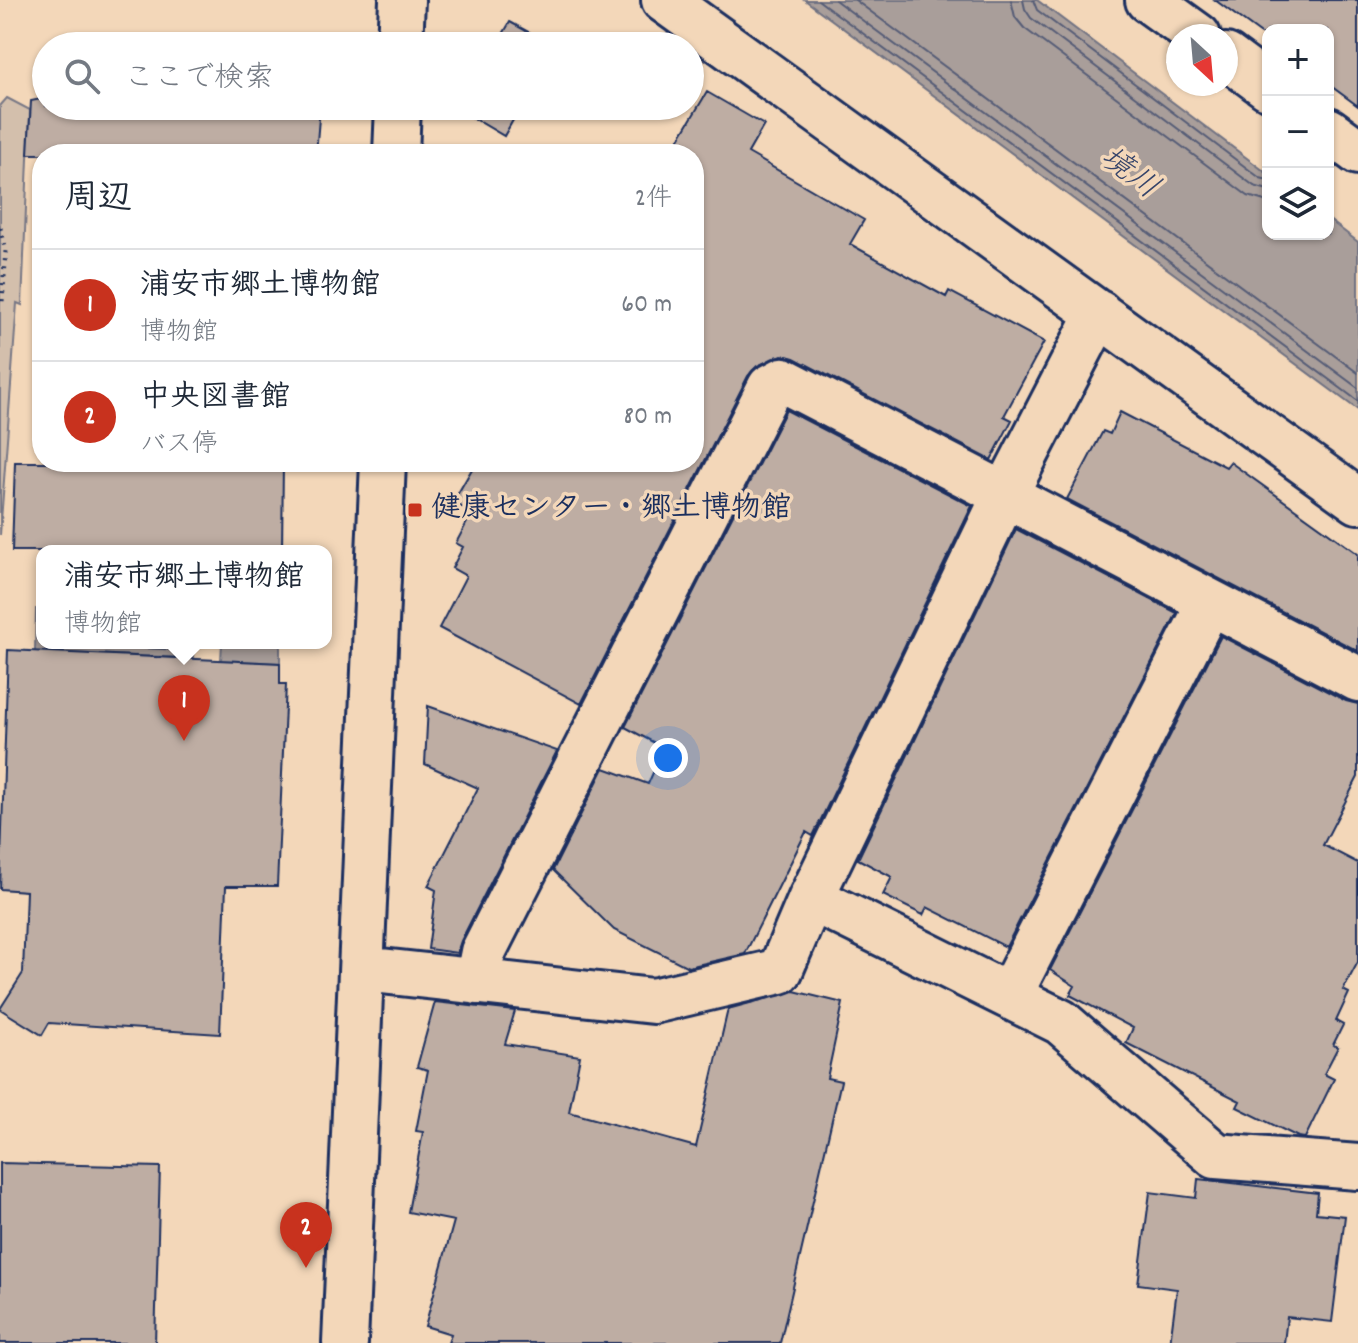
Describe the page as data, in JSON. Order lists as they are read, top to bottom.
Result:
{
  "water": ["境川"],
  "places": {
    "transit": ["健康センター・郷土博物館"]
  },
  "north": "bottom right",
  "page": {
    "map_buttons": ["+", "−"],
    "search": "ここで検索",
    "heading": ["周辺", "2件"],
    "list": [
      {
        "mark": "1",
        "name": "浦安市郷土博物館",
        "note": "博物館",
        "value": "60 m"
      },
      {
        "mark": "2",
        "name": "中央図書館",
        "note": "バス停",
        "value": "80 m"
      }
    ],
    "popup": ["浦安市郷土博物館", "博物館"],
    "pins": ["1", "2"]
  }
}
